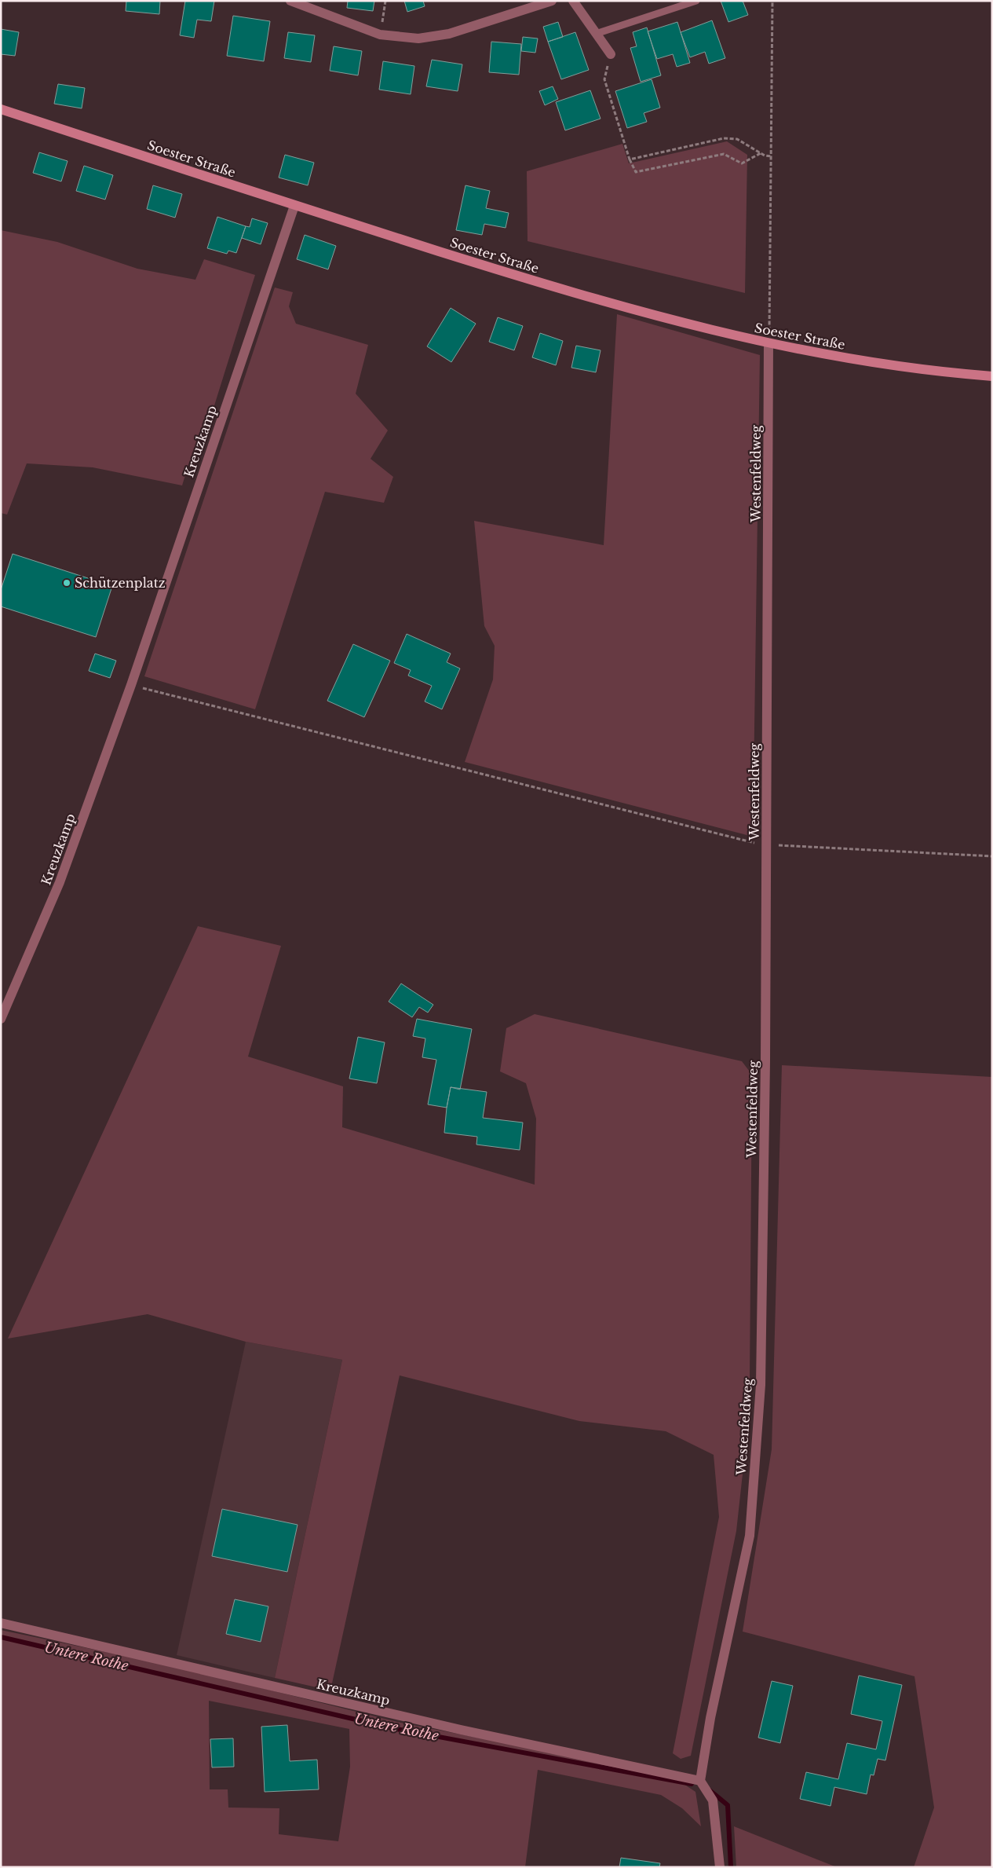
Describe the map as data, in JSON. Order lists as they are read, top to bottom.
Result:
{
  "streets": {
    "main road": ["Soester Straße"],
    "street": ["Kreuzkamp", "Westenfeldweg"]
  },
  "crossings": [
    ["Soester Straße", "Kreuzkamp"],
    ["Soester Straße", "Westenfeldweg"],
    ["Kreuzkamp", "Westenfeldweg"]
  ],
  "water": ["Untere Rothe"],
  "places": ["Schützenplatz"]
}
